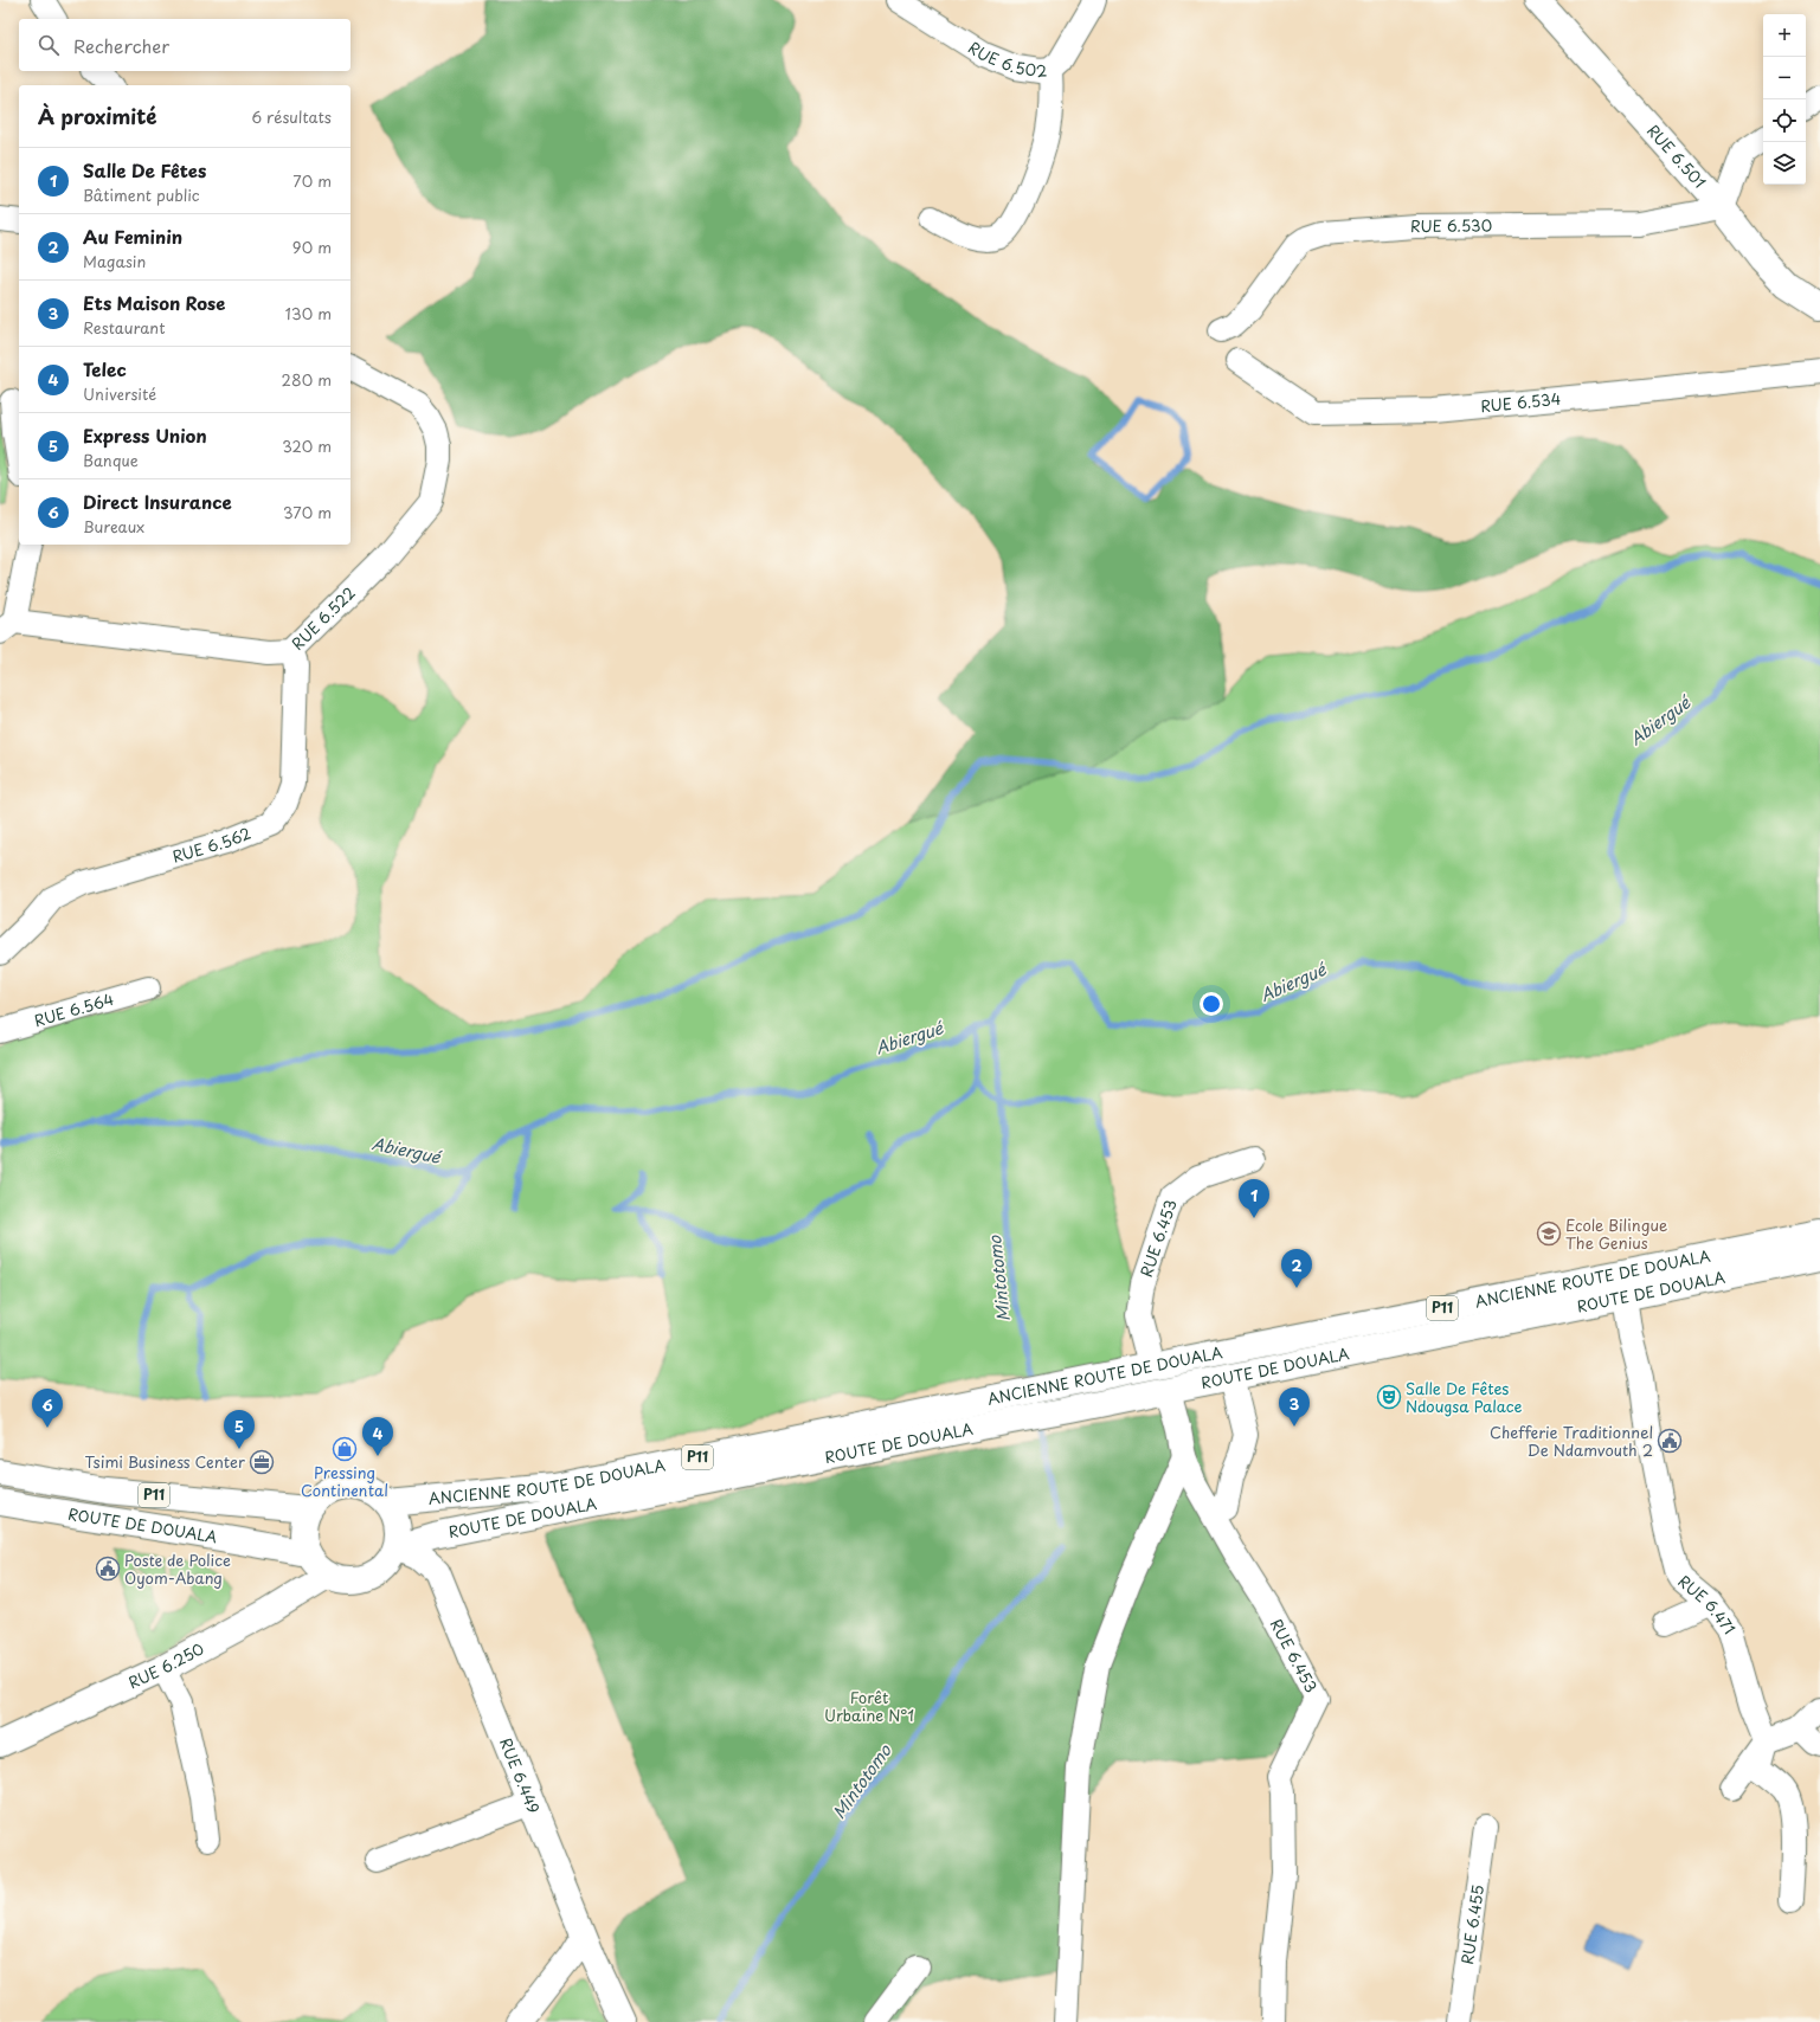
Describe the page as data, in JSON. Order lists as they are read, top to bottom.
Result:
{
  "streets": {
    "main road": [
      "RUE 6.501",
      "ANCIENNE ROUTE DE DOUALA",
      "ROUTE DE DOUALA",
      "P11",
      "RUE 6.250",
      "RUE 6.449"
    ],
    "street": [
      "RUE 6.502",
      "RUE 6.530",
      "RUE 6.534",
      "RUE 6.522",
      "RUE 6.562",
      "RUE 6.564",
      "RUE 6.453",
      "RUE 6.471",
      "RUE 6.455"
    ]
  },
  "crossings": [
    ["RUE 6.501", "RUE 6.530"],
    ["RUE 6.522", "RUE 6.562"],
    ["RUE 6.453", "ANCIENNE ROUTE DE DOUALA"],
    ["RUE 6.453", "ROUTE DE DOUALA"],
    ["ANCIENNE ROUTE DE DOUALA", "ROUTE DE DOUALA"],
    ["ANCIENNE ROUTE DE DOUALA", "P11"],
    ["ANCIENNE ROUTE DE DOUALA", "RUE 6.250"],
    ["ANCIENNE ROUTE DE DOUALA", "RUE 6.449"],
    ["ROUTE DE DOUALA", "P11"],
    ["ROUTE DE DOUALA", "RUE 6.471"],
    ["ROUTE DE DOUALA", "RUE 6.250"],
    ["ROUTE DE DOUALA", "RUE 6.449"],
    ["P11", "RUE 6.250"],
    ["P11", "RUE 6.449"],
    ["RUE 6.250", "RUE 6.449"]
  ],
  "water": ["Abiergué", "Mintotomo"],
  "parks": ["Forêt Urbaine N°1"],
  "places": {
    "school or university": ["Ecole Bilingue The Genius"],
    "theatre": ["Salle De Fêtes Ndougsa Palace"],
    "public building": ["Chefferie Traditionnel De Ndamvouth 2", "Poste de Police Oyom-Abang"],
    "shop": ["Pressing Continental"],
    "office": ["Tsimi Business Center"]
  },
  "page": {
    "map_buttons": ["+", "−"],
    "search": "Rechercher",
    "heading": ["À proximité", "6 résultats"],
    "list": [
      {
        "mark": "1",
        "name": "Salle De Fêtes",
        "note": "Bâtiment public",
        "value": "70 m"
      },
      {
        "mark": "2",
        "name": "Au Feminin",
        "note": "Magasin",
        "value": "90 m"
      },
      {
        "mark": "3",
        "name": "Ets Maison Rose",
        "note": "Restaurant",
        "value": "130 m"
      },
      {
        "mark": "4",
        "name": "Telec",
        "note": "Université",
        "value": "280 m"
      },
      {
        "mark": "5",
        "name": "Express Union",
        "note": "Banque",
        "value": "320 m"
      },
      {
        "mark": "6",
        "name": "Direct Insurance",
        "note": "Bureaux",
        "value": "370 m"
      }
    ],
    "pins": [
      "1",
      "2",
      "3",
      "6",
      "5",
      "4"
    ]
  }
}
